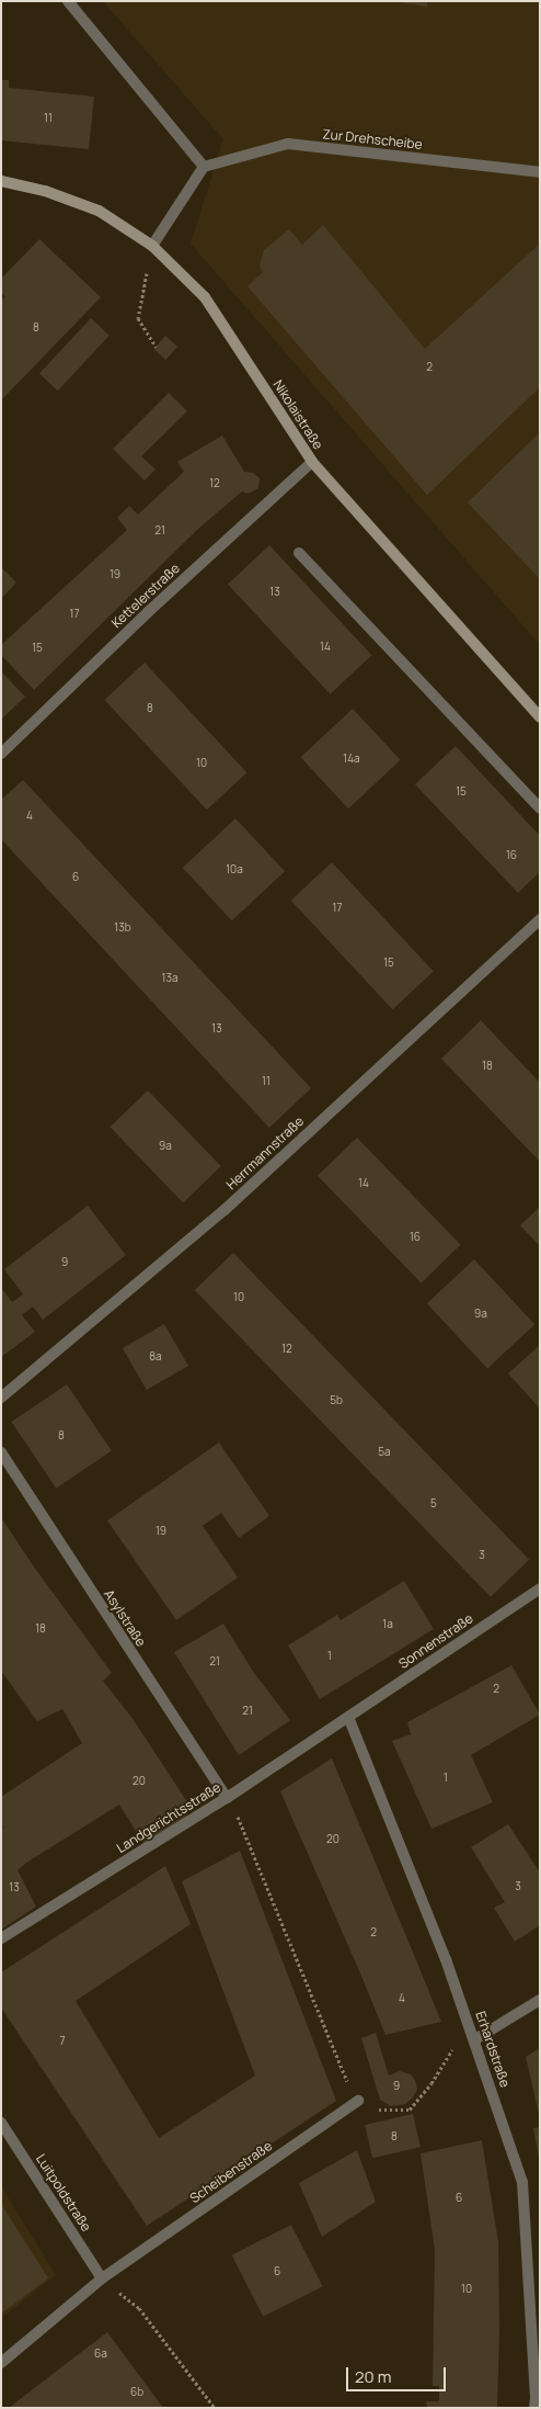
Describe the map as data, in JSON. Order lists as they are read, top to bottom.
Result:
{
  "streets": {
    "main road": ["Nikolaistraße"],
    "street": [
      "Zur Drehscheibe",
      "Kettelerstraße",
      "Herrmannstraße",
      "Asylstraße",
      "Sonnenstraße",
      "Landgerichtsstraße",
      "Erhardstraße",
      "Scheibenstraße",
      "Luitpoldstraße"
    ]
  },
  "crossings": [
    ["Nikolaistraße", "Kettelerstraße"],
    ["Asylstraße", "Landgerichtsstraße"],
    ["Sonnenstraße", "Landgerichtsstraße"],
    ["Sonnenstraße", "Erhardstraße"],
    ["Landgerichtsstraße", "Erhardstraße"],
    ["Scheibenstraße", "Luitpoldstraße"]
  ],
  "house_numbers": [
    "11",
    "8",
    "2",
    "12",
    "21",
    "19",
    "13",
    "17",
    "14",
    "15",
    "8",
    "14a",
    "10",
    "15",
    "4",
    "16",
    "10a",
    "6",
    "17",
    "13b",
    "15",
    "13a",
    "13",
    "18",
    "11",
    "9a",
    "14",
    "16",
    "9",
    "10",
    "9a",
    "12",
    "8a",
    "5b",
    "8",
    "5a",
    "5",
    "19",
    "3",
    "1a",
    "18",
    "1",
    "21",
    "2",
    "21",
    "1",
    "20",
    "20",
    "3",
    "13",
    "2",
    "4",
    "7",
    "9",
    "8",
    "6",
    "6",
    "10",
    "6a",
    "6b"
  ],
  "scale_bar": "20 m"
}
